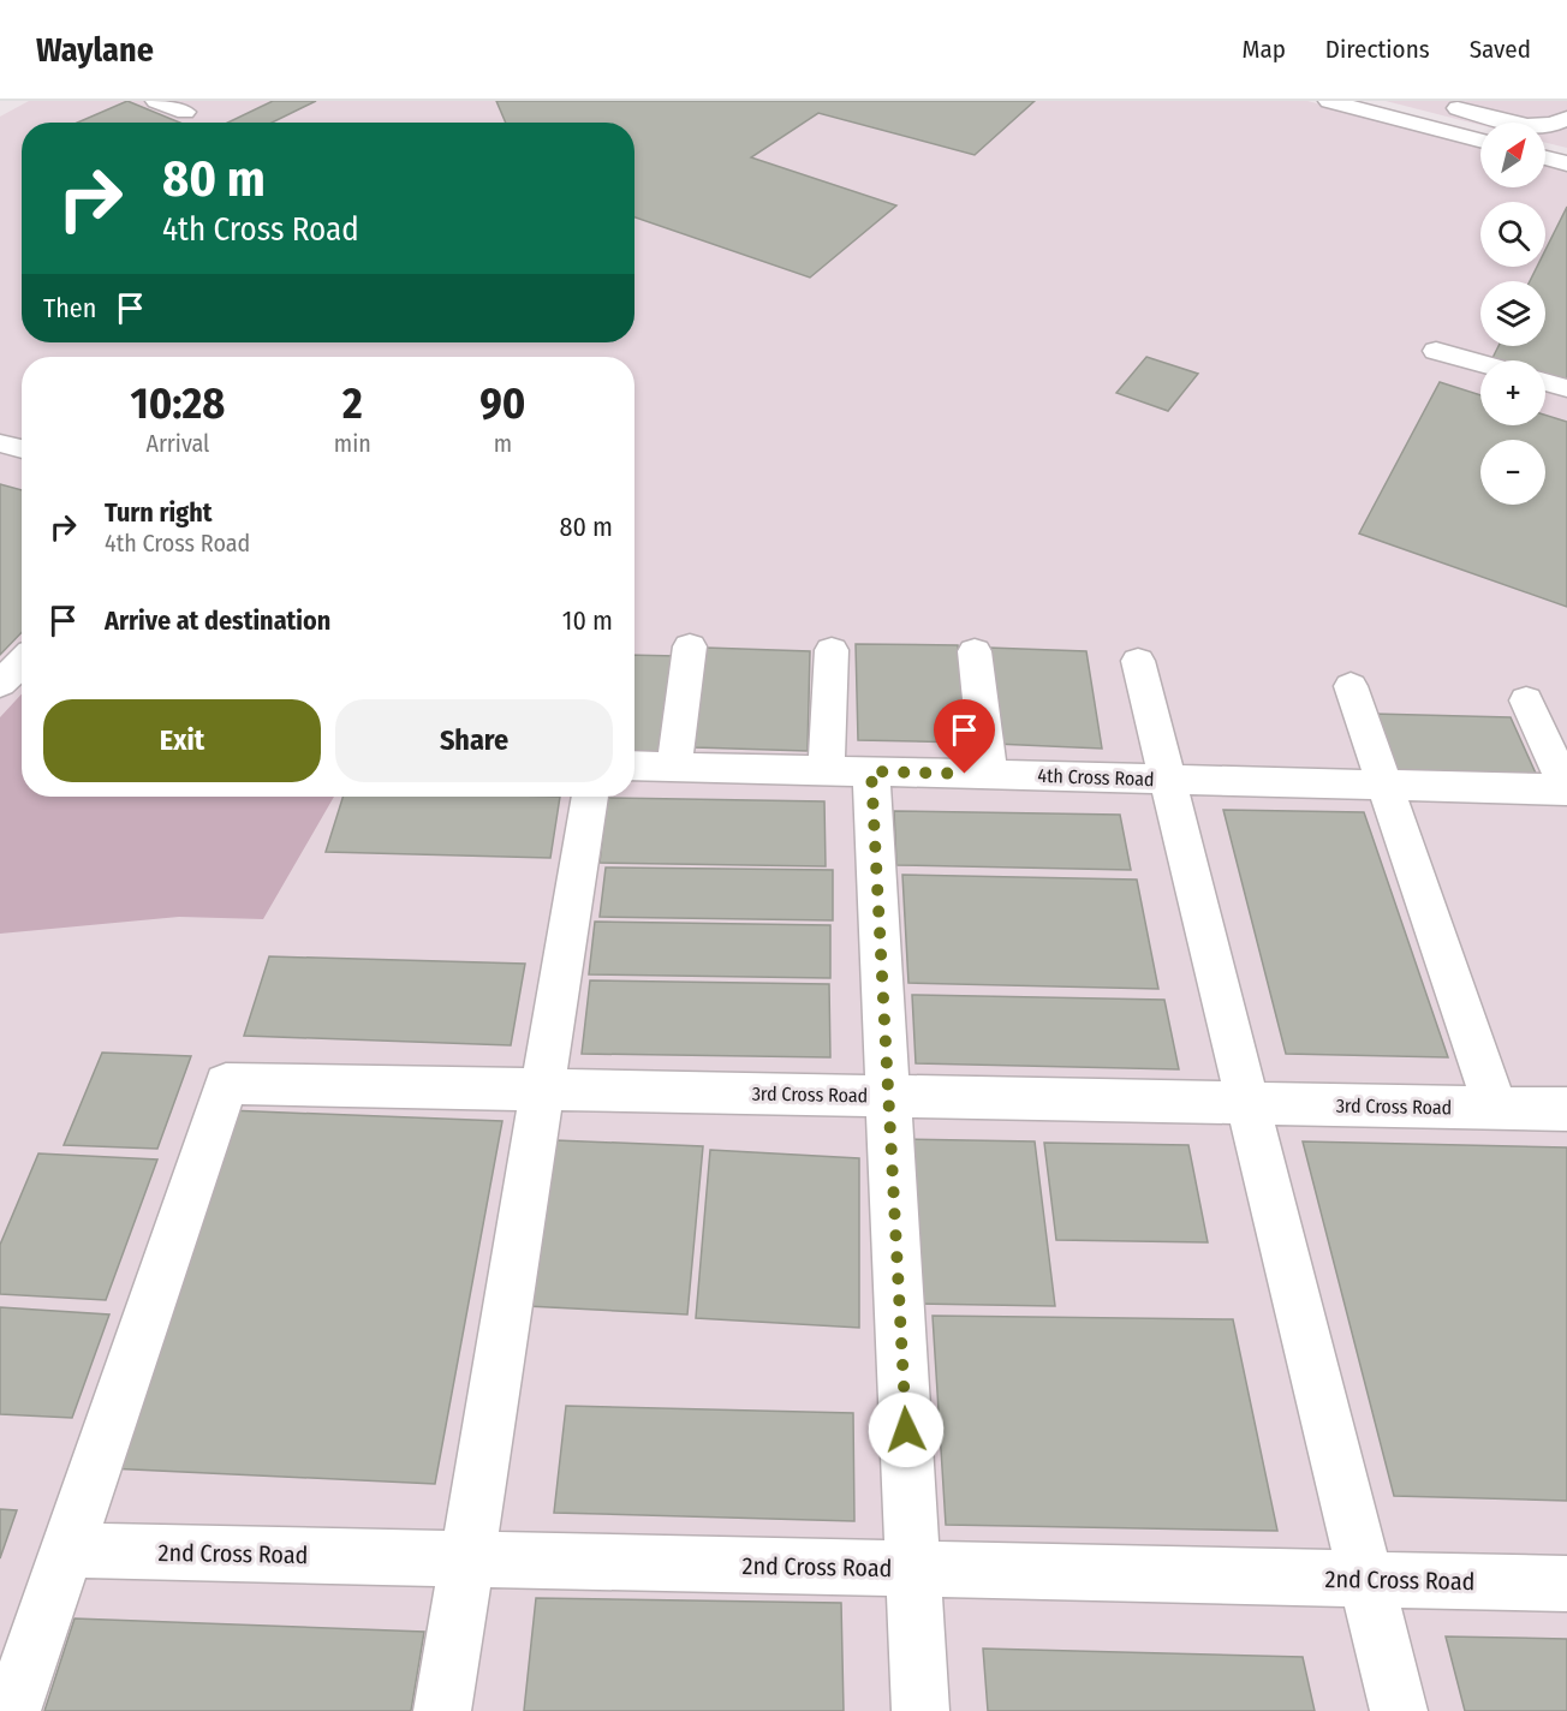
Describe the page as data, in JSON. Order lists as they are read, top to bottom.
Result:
{
  "streets": {
    "street": ["4th Cross Road", "3rd Cross Road", "2nd Cross Road"]
  },
  "crossings": [
    ["3rd Cross Road", "2nd Cross Road"]
  ],
  "north": "top right",
  "page": {
    "header": "Waylane",
    "nav": ["Map", "Directions", "Saved"],
    "map_buttons": ["+", "−"],
    "turn": ["80 m", "4th Cross Road"],
    "then": "Then",
    "eta": [
      "10:28",
      "Arrival",
      "2",
      "min",
      "90",
      "m"
    ],
    "list": [
      {
        "name": "Turn right",
        "note": "4th Cross Road",
        "value": "80 m"
      },
      {
        "name": "Arrive at destination",
        "value": "10 m"
      }
    ],
    "buttons": ["Exit", "Share"]
  }
}
